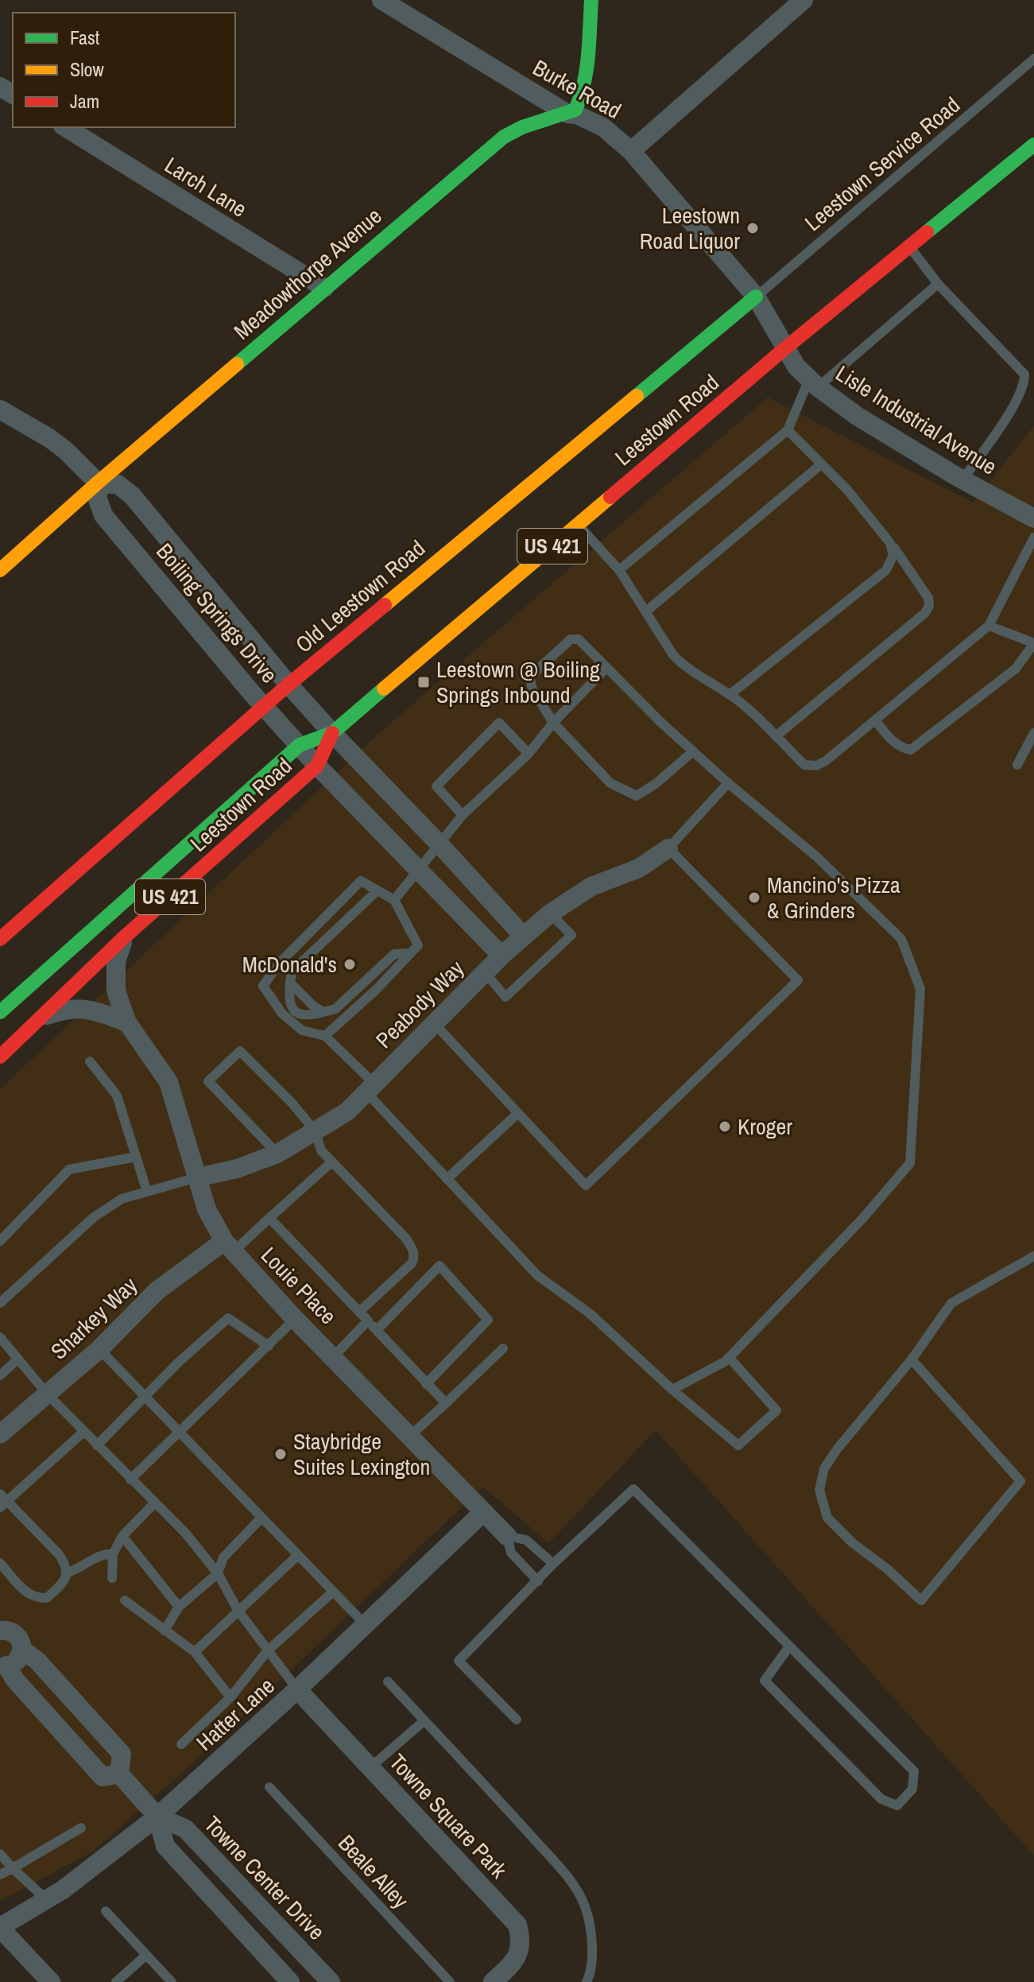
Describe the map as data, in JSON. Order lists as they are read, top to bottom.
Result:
{
  "streets": {
    "street": [
      "Burke Road",
      "Larch Lane",
      "Meadowthorpe Avenue",
      "Leestown Road",
      "Lisle Industrial Avenue",
      "US 421",
      "Old Leestown Road",
      "Boiling Springs Drive",
      "Peabody Way",
      "Louie Place",
      "Sharkey Way",
      "Hatter Lane",
      "Towne Square Park",
      "Towne Center Drive"
    ],
    "lane": ["Leestown Service Road", "Beale Alley"]
  },
  "crossings": [
    ["Burke Road", "Leestown Service Road"],
    ["Burke Road", "Meadowthorpe Avenue"],
    ["Burke Road", "Leestown Road"],
    ["Burke Road", "Lisle Industrial Avenue"],
    ["Burke Road", "Old Leestown Road"],
    ["Leestown Service Road", "Old Leestown Road"],
    ["Larch Lane", "Meadowthorpe Avenue"],
    ["Meadowthorpe Avenue", "Boiling Springs Drive"],
    ["Leestown Road", "Lisle Industrial Avenue"],
    ["Leestown Road", "Boiling Springs Drive"],
    ["Leestown Road", "Louie Place"],
    ["Old Leestown Road", "Boiling Springs Drive"],
    ["Boiling Springs Drive", "Peabody Way"],
    ["Peabody Way", "Louie Place"],
    ["Louie Place", "Sharkey Way"],
    ["Louie Place", "Hatter Lane"],
    ["Hatter Lane", "Towne Square Park"],
    ["Hatter Lane", "Towne Center Drive"]
  ],
  "places": {
    "other": [
      "Leestown Road Liquor",
      "Mancino's Pizza & Grinders",
      "McDonald's",
      "Kroger",
      "Staybridge Suites Lexington"
    ],
    "transit": ["Leestown @ Boiling Springs Inbound"]
  },
  "legend": ["Fast", "Slow", "Jam"]
}
